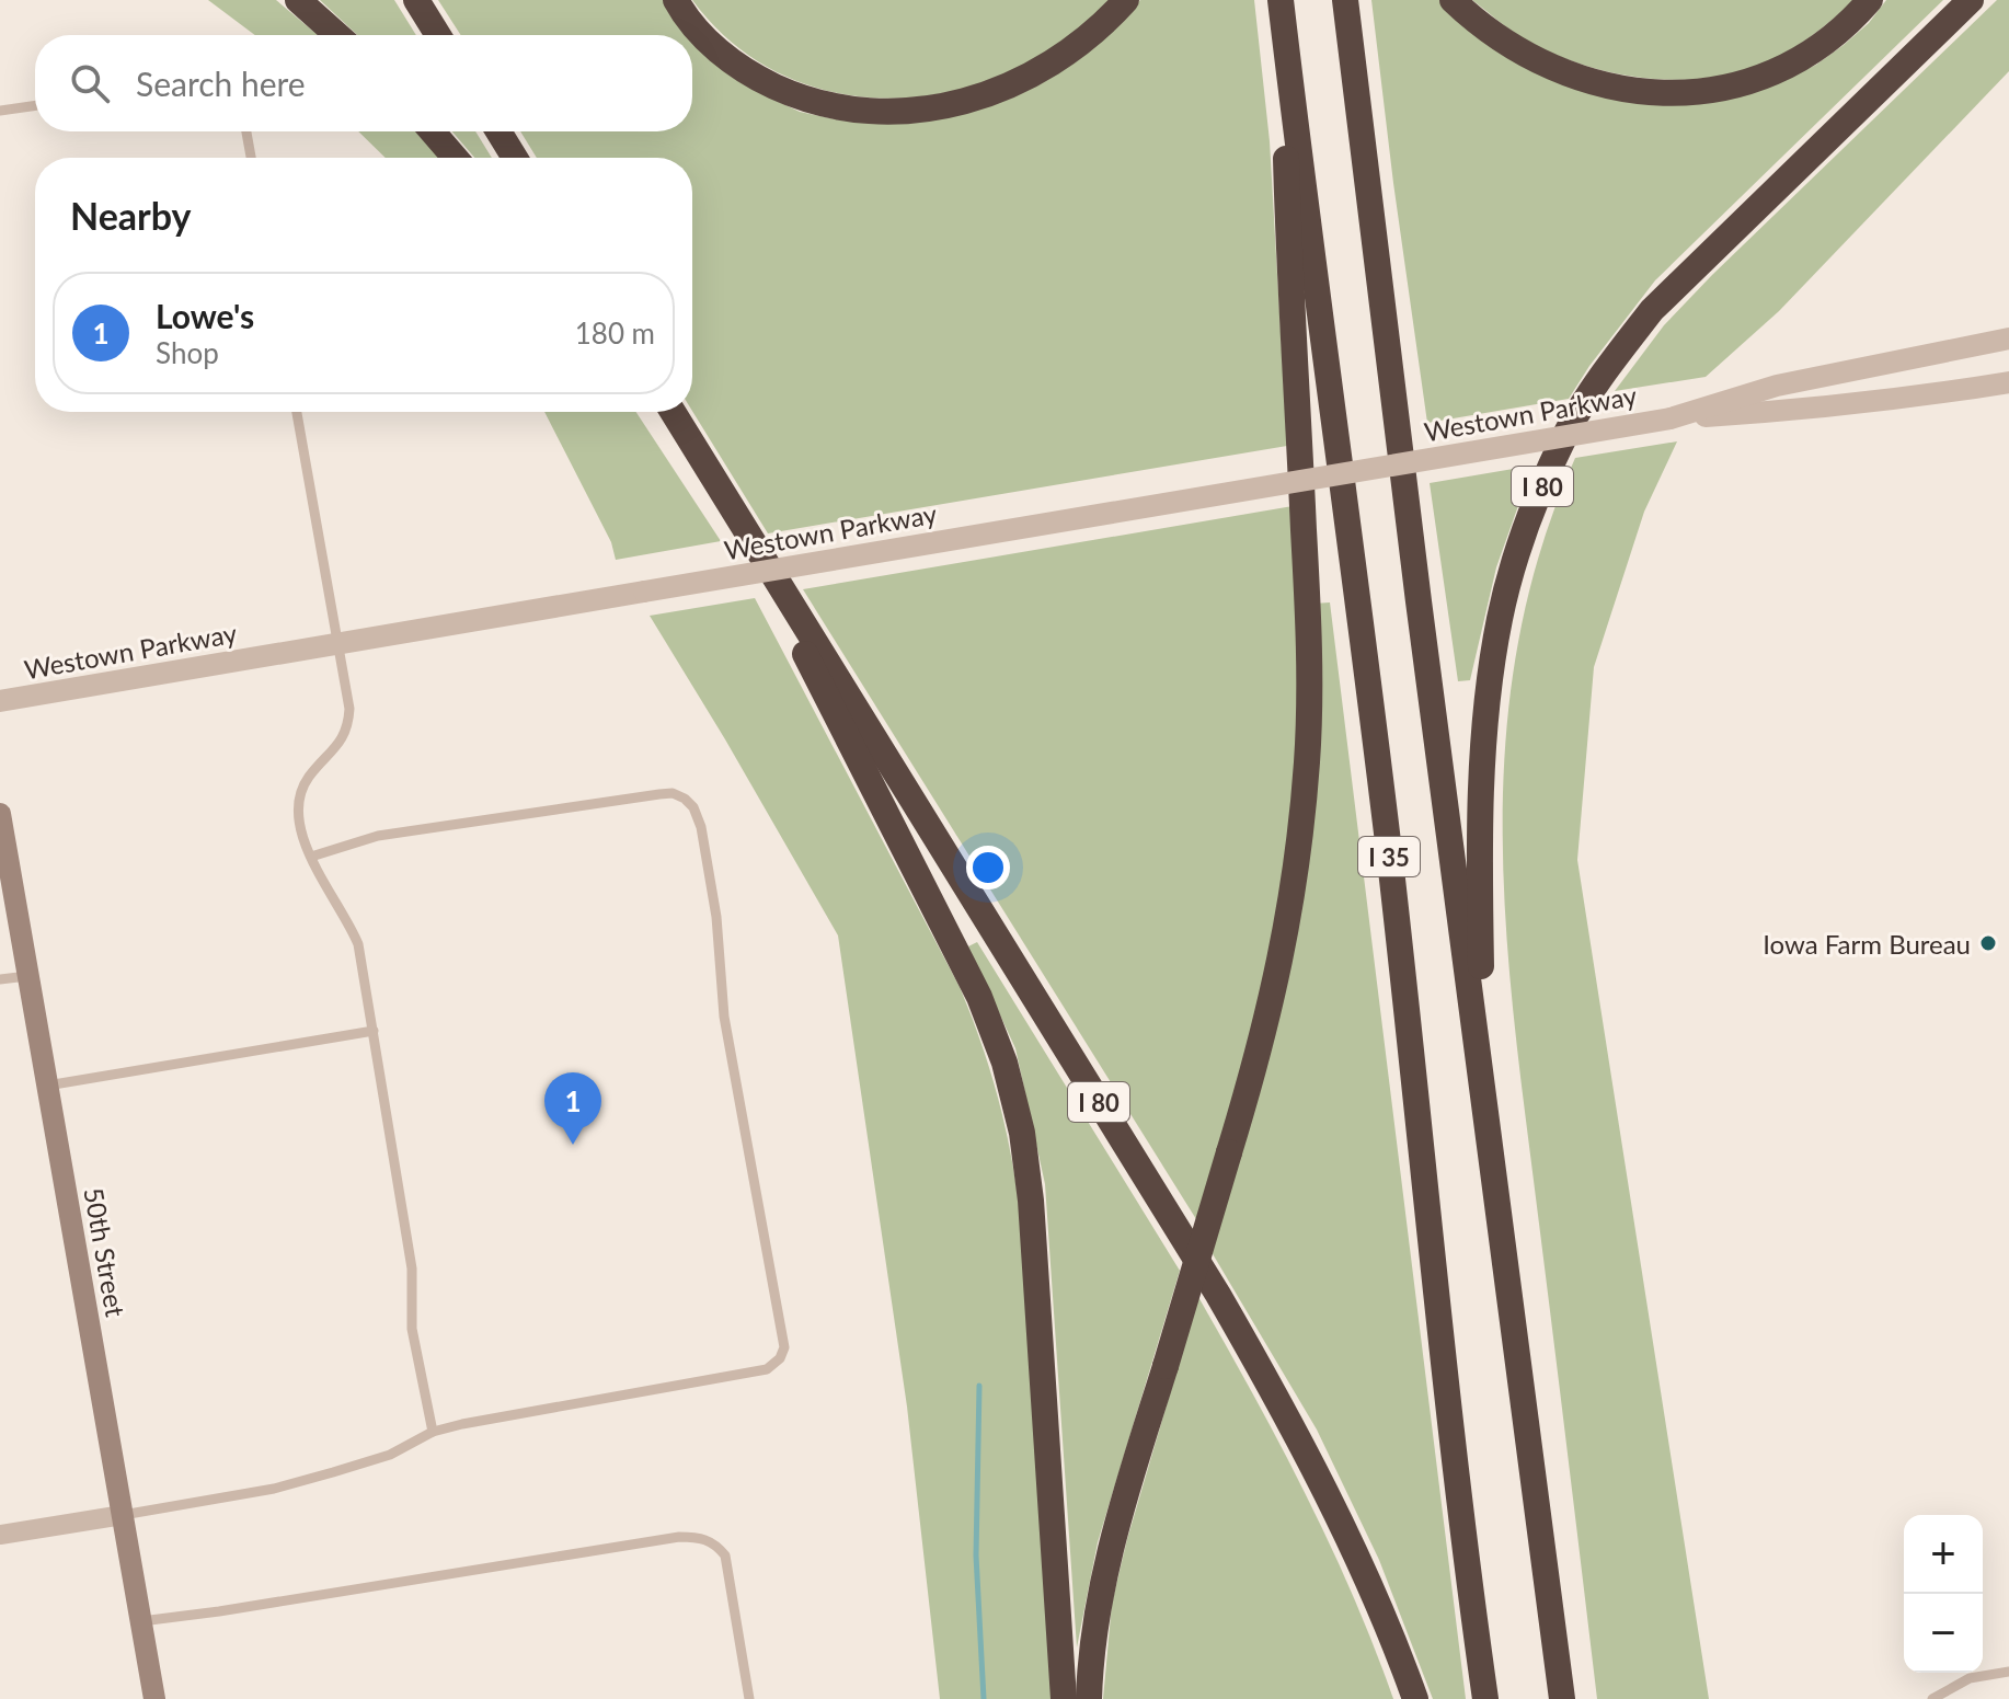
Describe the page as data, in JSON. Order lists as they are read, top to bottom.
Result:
{
  "streets": {
    "highway": ["I 80", "I 35"],
    "main road": ["50th Street"],
    "street": ["Westown Parkway"]
  },
  "crossings": [
    ["I 80", "I 35"]
  ],
  "places": ["Iowa Farm Bureau"],
  "page": {
    "search": "Search here",
    "heading": "Nearby",
    "list": [
      {
        "mark": "1",
        "name": "Lowe's",
        "note": "Shop",
        "value": "180 m"
      }
    ],
    "pins": "1",
    "map_buttons": ["+", "−"]
  }
}
